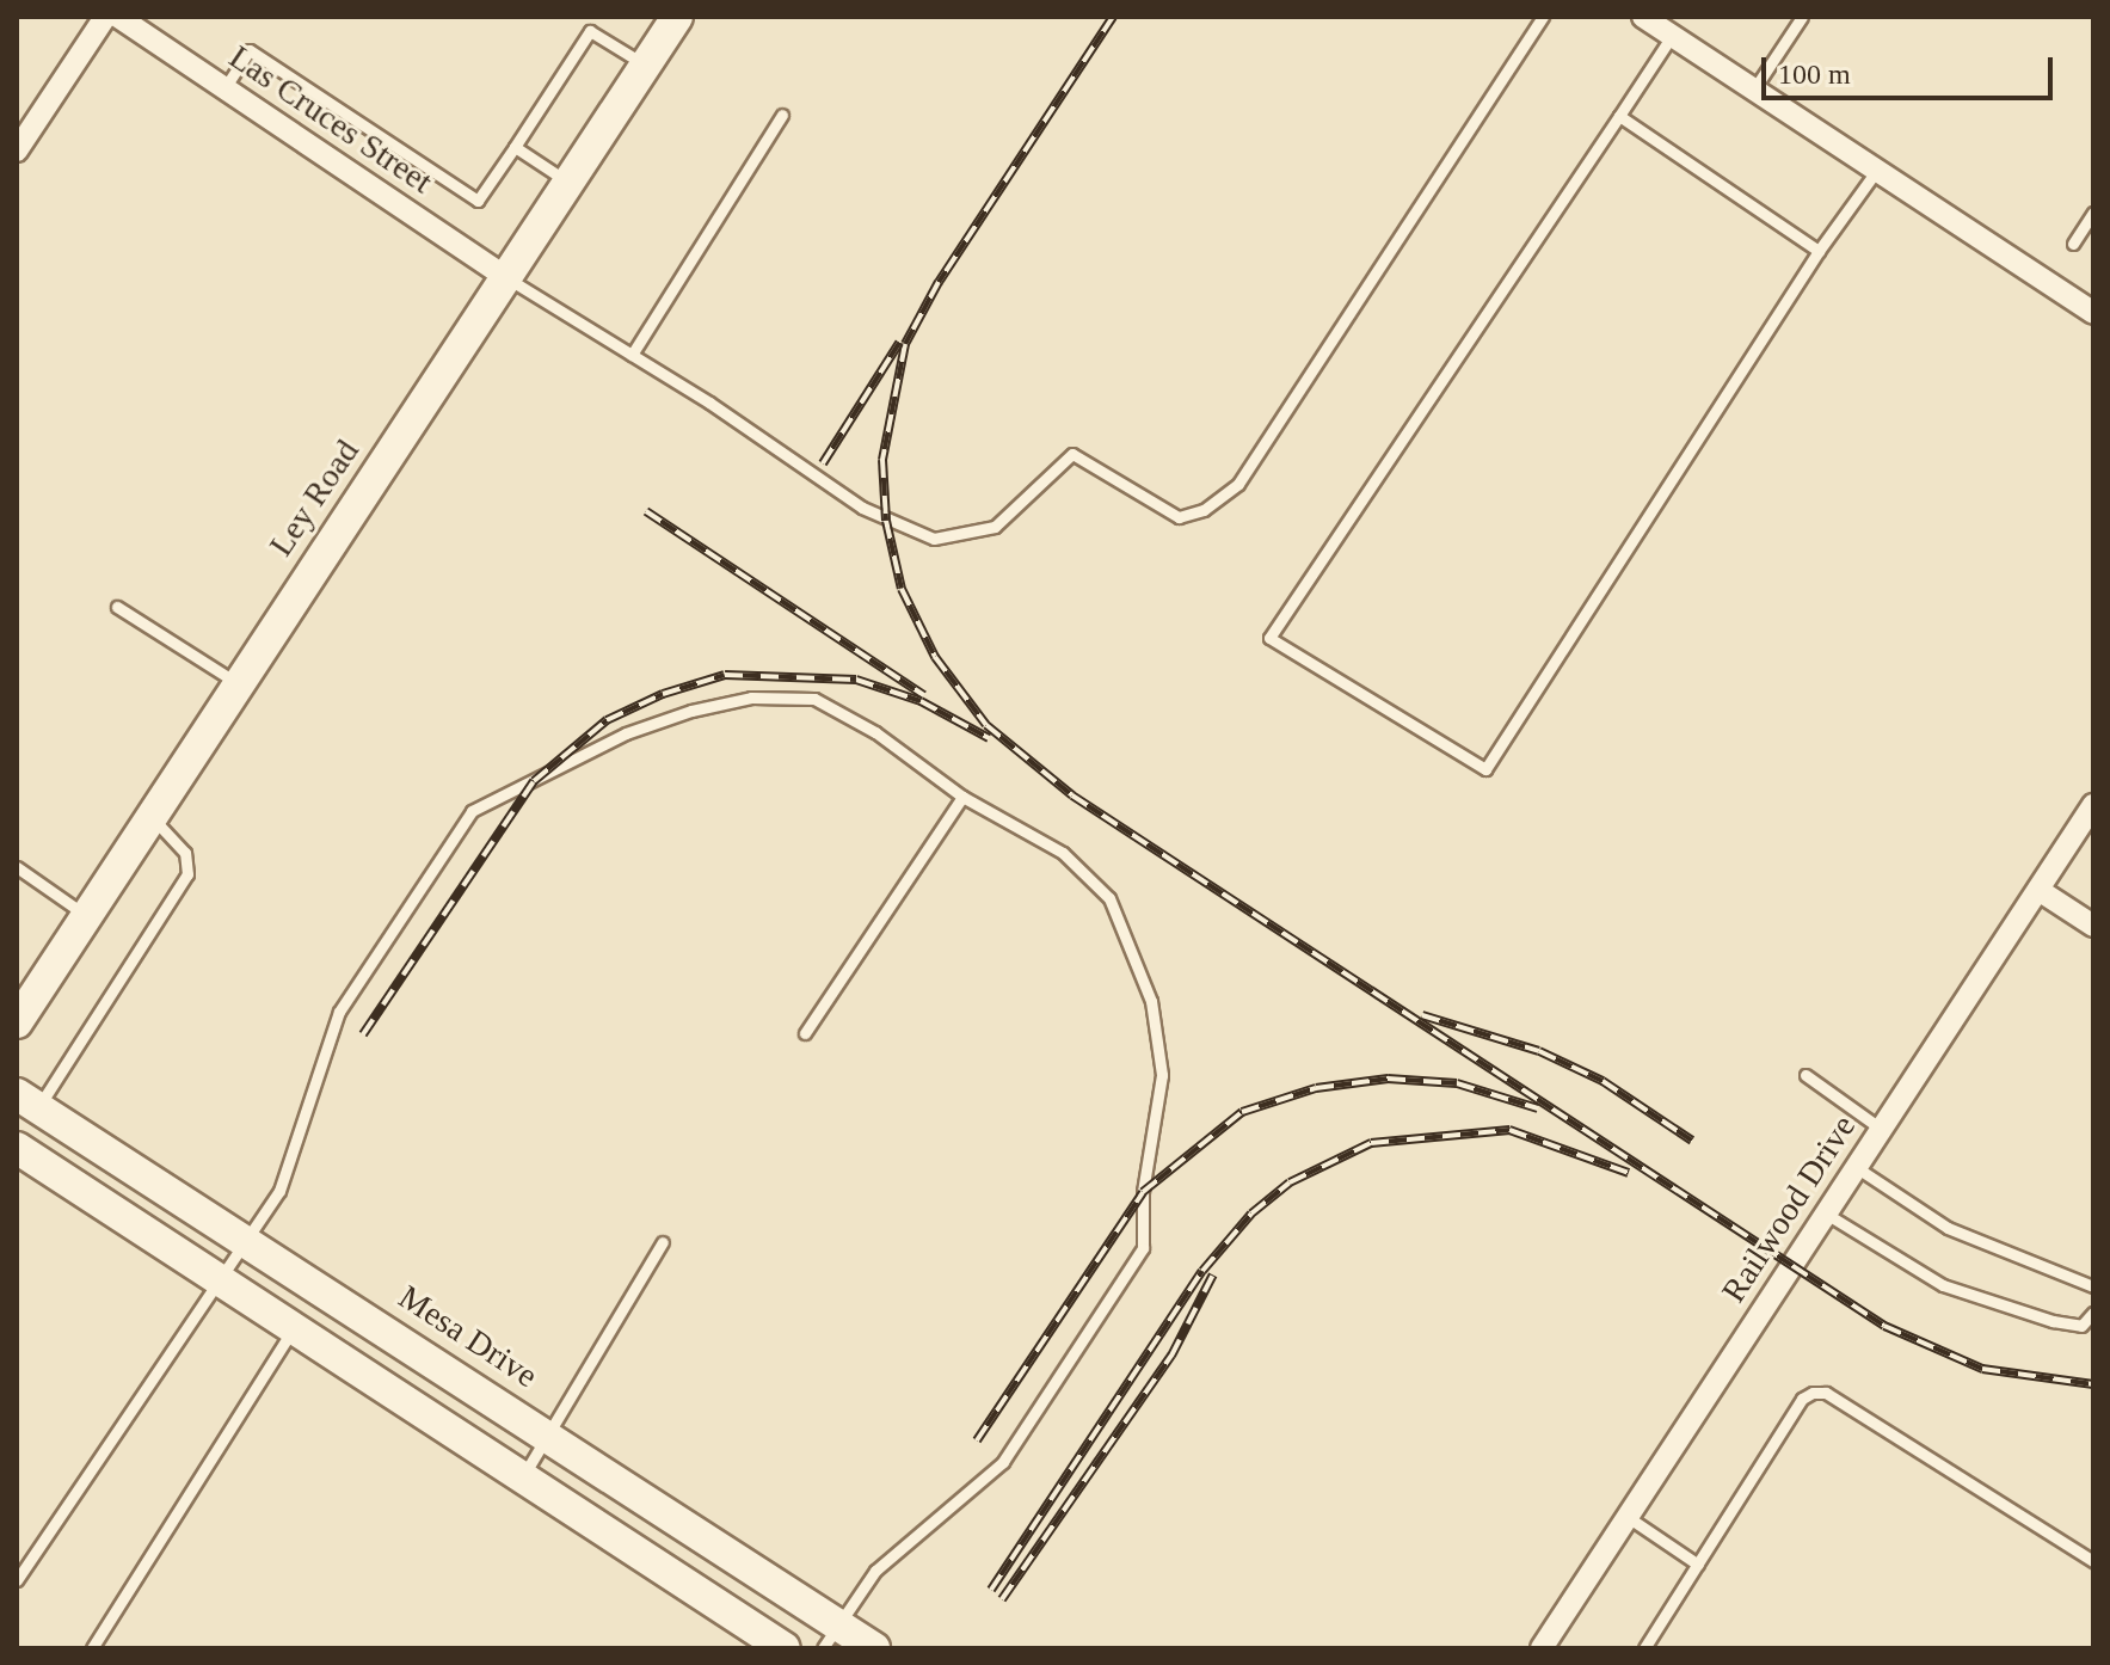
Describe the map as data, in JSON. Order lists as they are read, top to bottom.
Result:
{
  "streets": {
    "main road": ["Ley Road", "Mesa Drive"],
    "street": ["Las Cruces Street", "Railwood Drive"]
  },
  "crossings": [
    ["Las Cruces Street", "Ley Road"]
  ],
  "scale_bar": "100 m"
}
